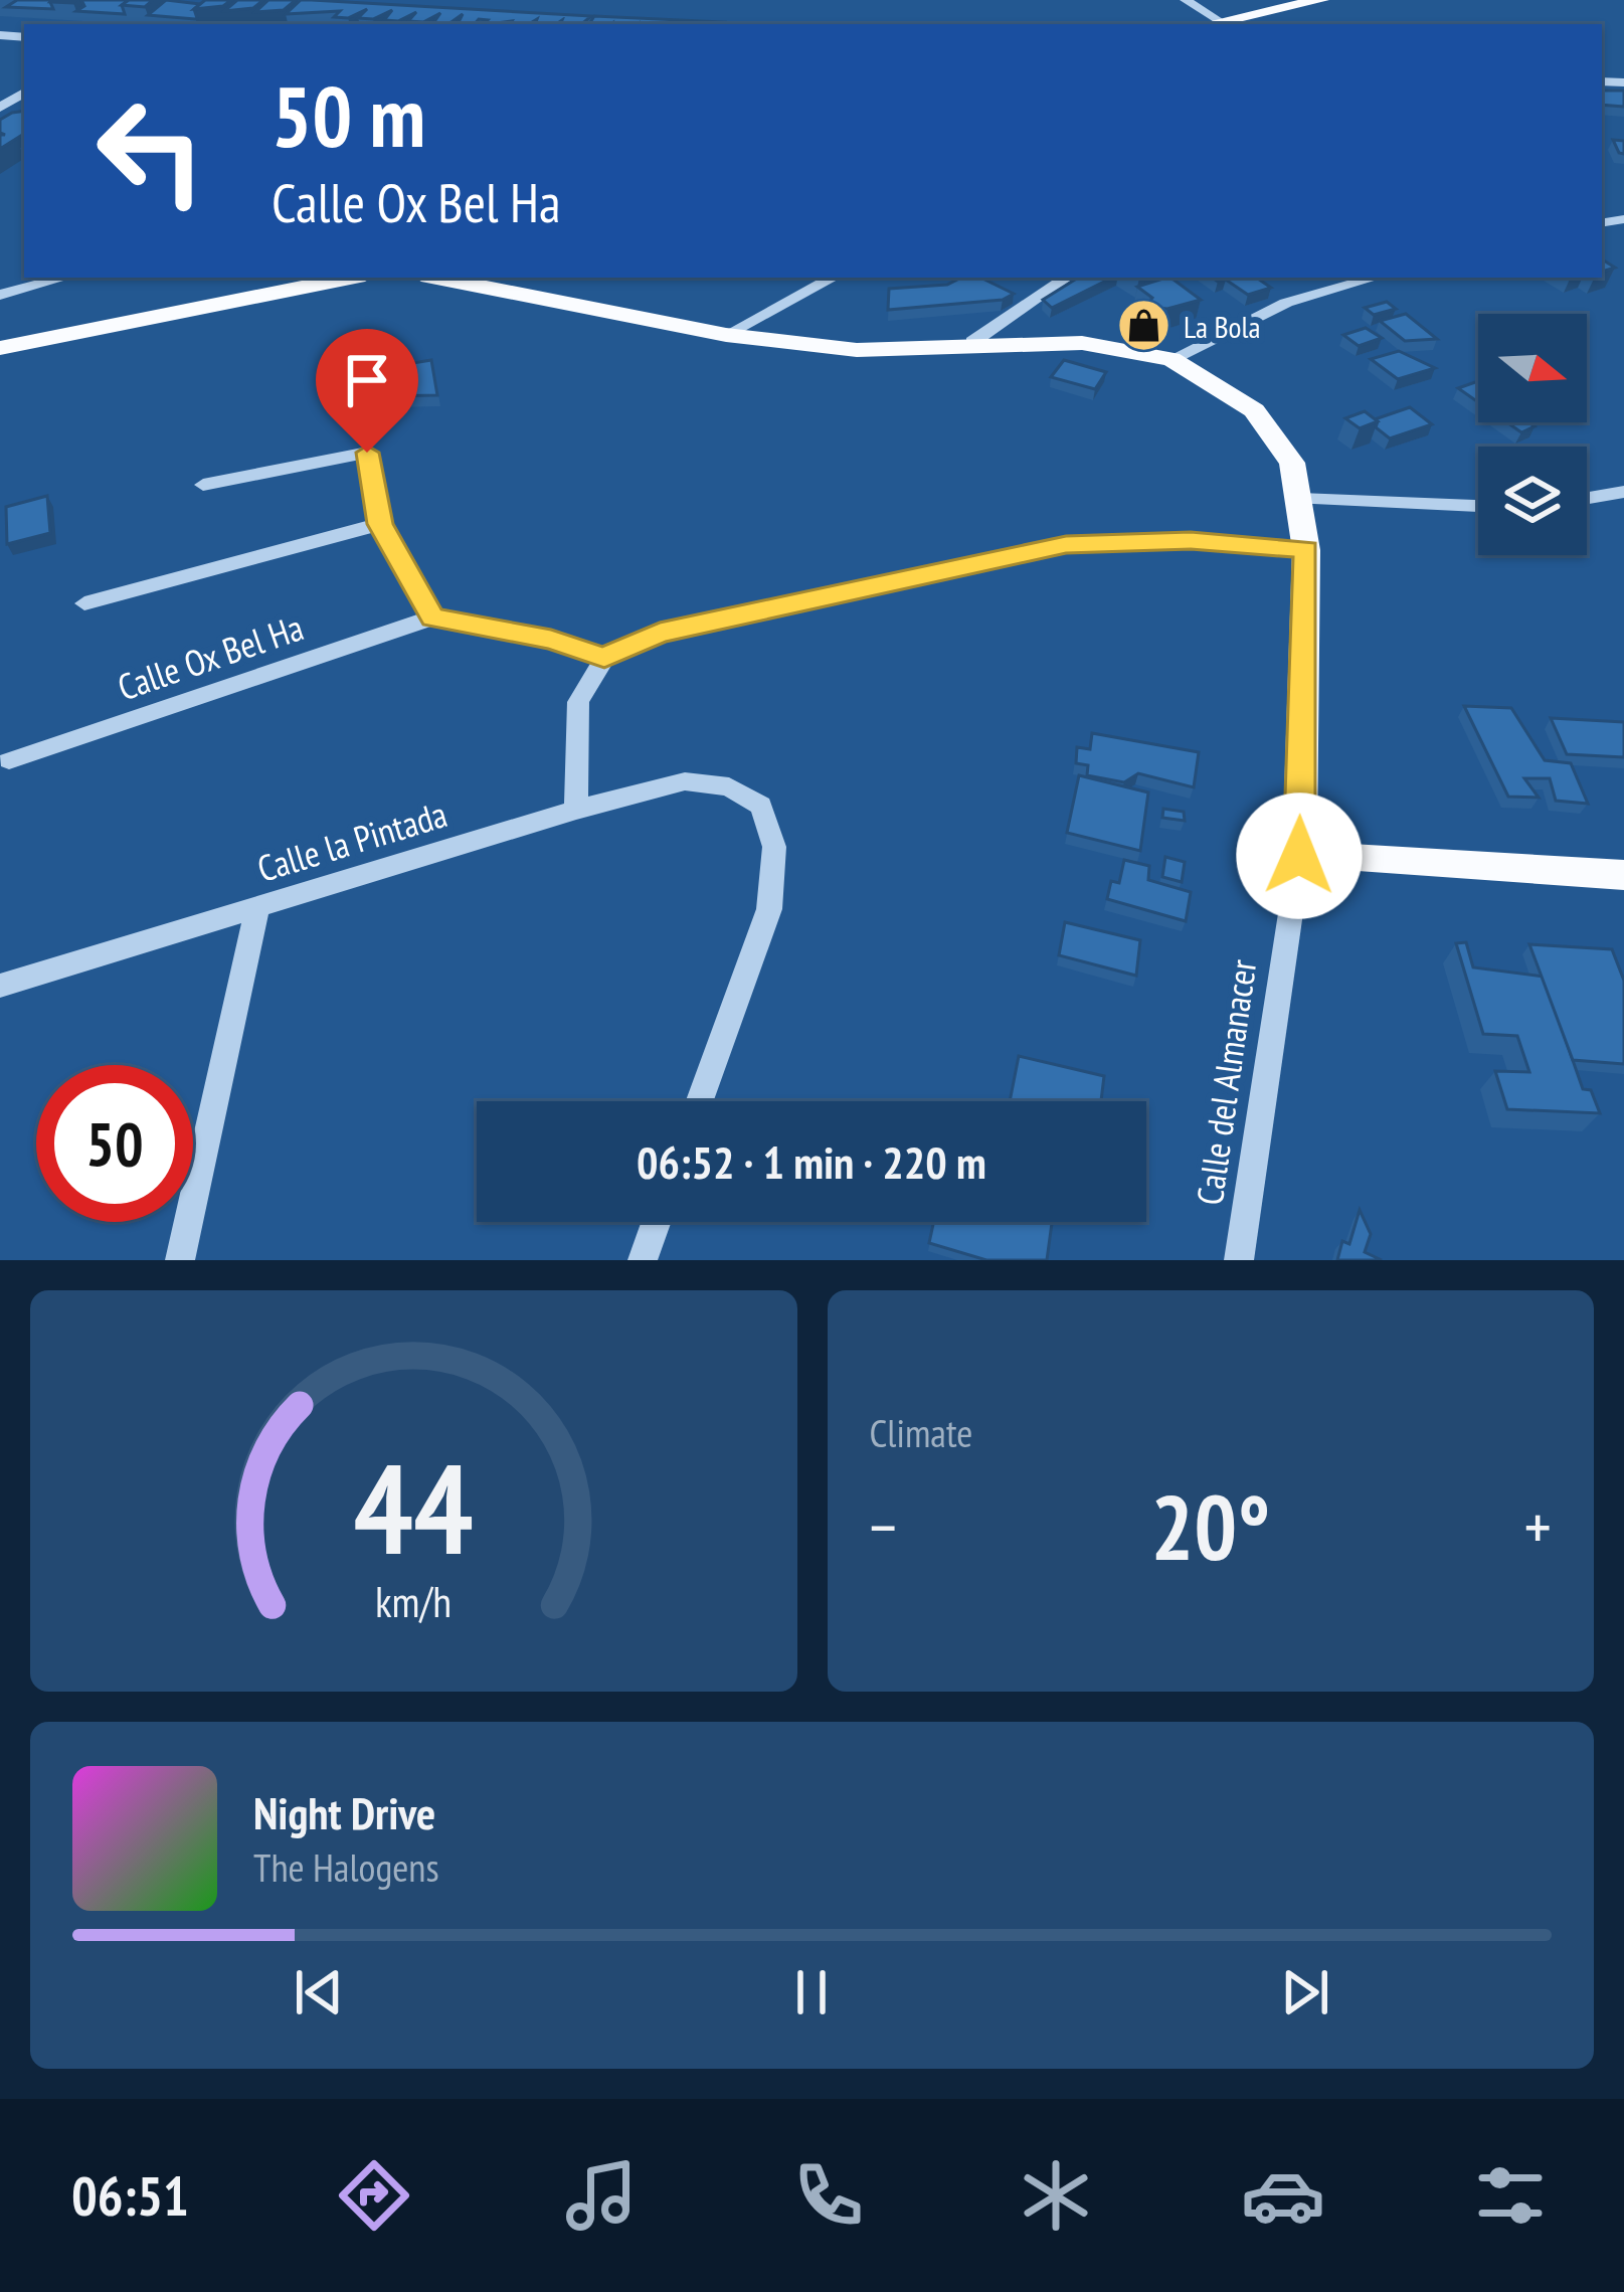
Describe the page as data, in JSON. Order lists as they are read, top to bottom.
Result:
{
  "streets": {
    "main road": ["Calle del Almanacer"],
    "street": ["Calle Ox Bel Ha", "Calle la Pintada"]
  },
  "places": {
    "shop": ["La Bola"]
  },
  "north": "right",
  "page": {
    "turn": ["50 m", "Calle Ox Bel Ha"],
    "limit": "50",
    "trip": "06:52 · 1 min · 220 m",
    "tile": "Climate",
    "heat": ["−", "20°", "+"],
    "song": ["Night Drive", "The Halogens"],
    "tabs": "06:51",
    "gauge": ["44", "km/h"]
  }
}
